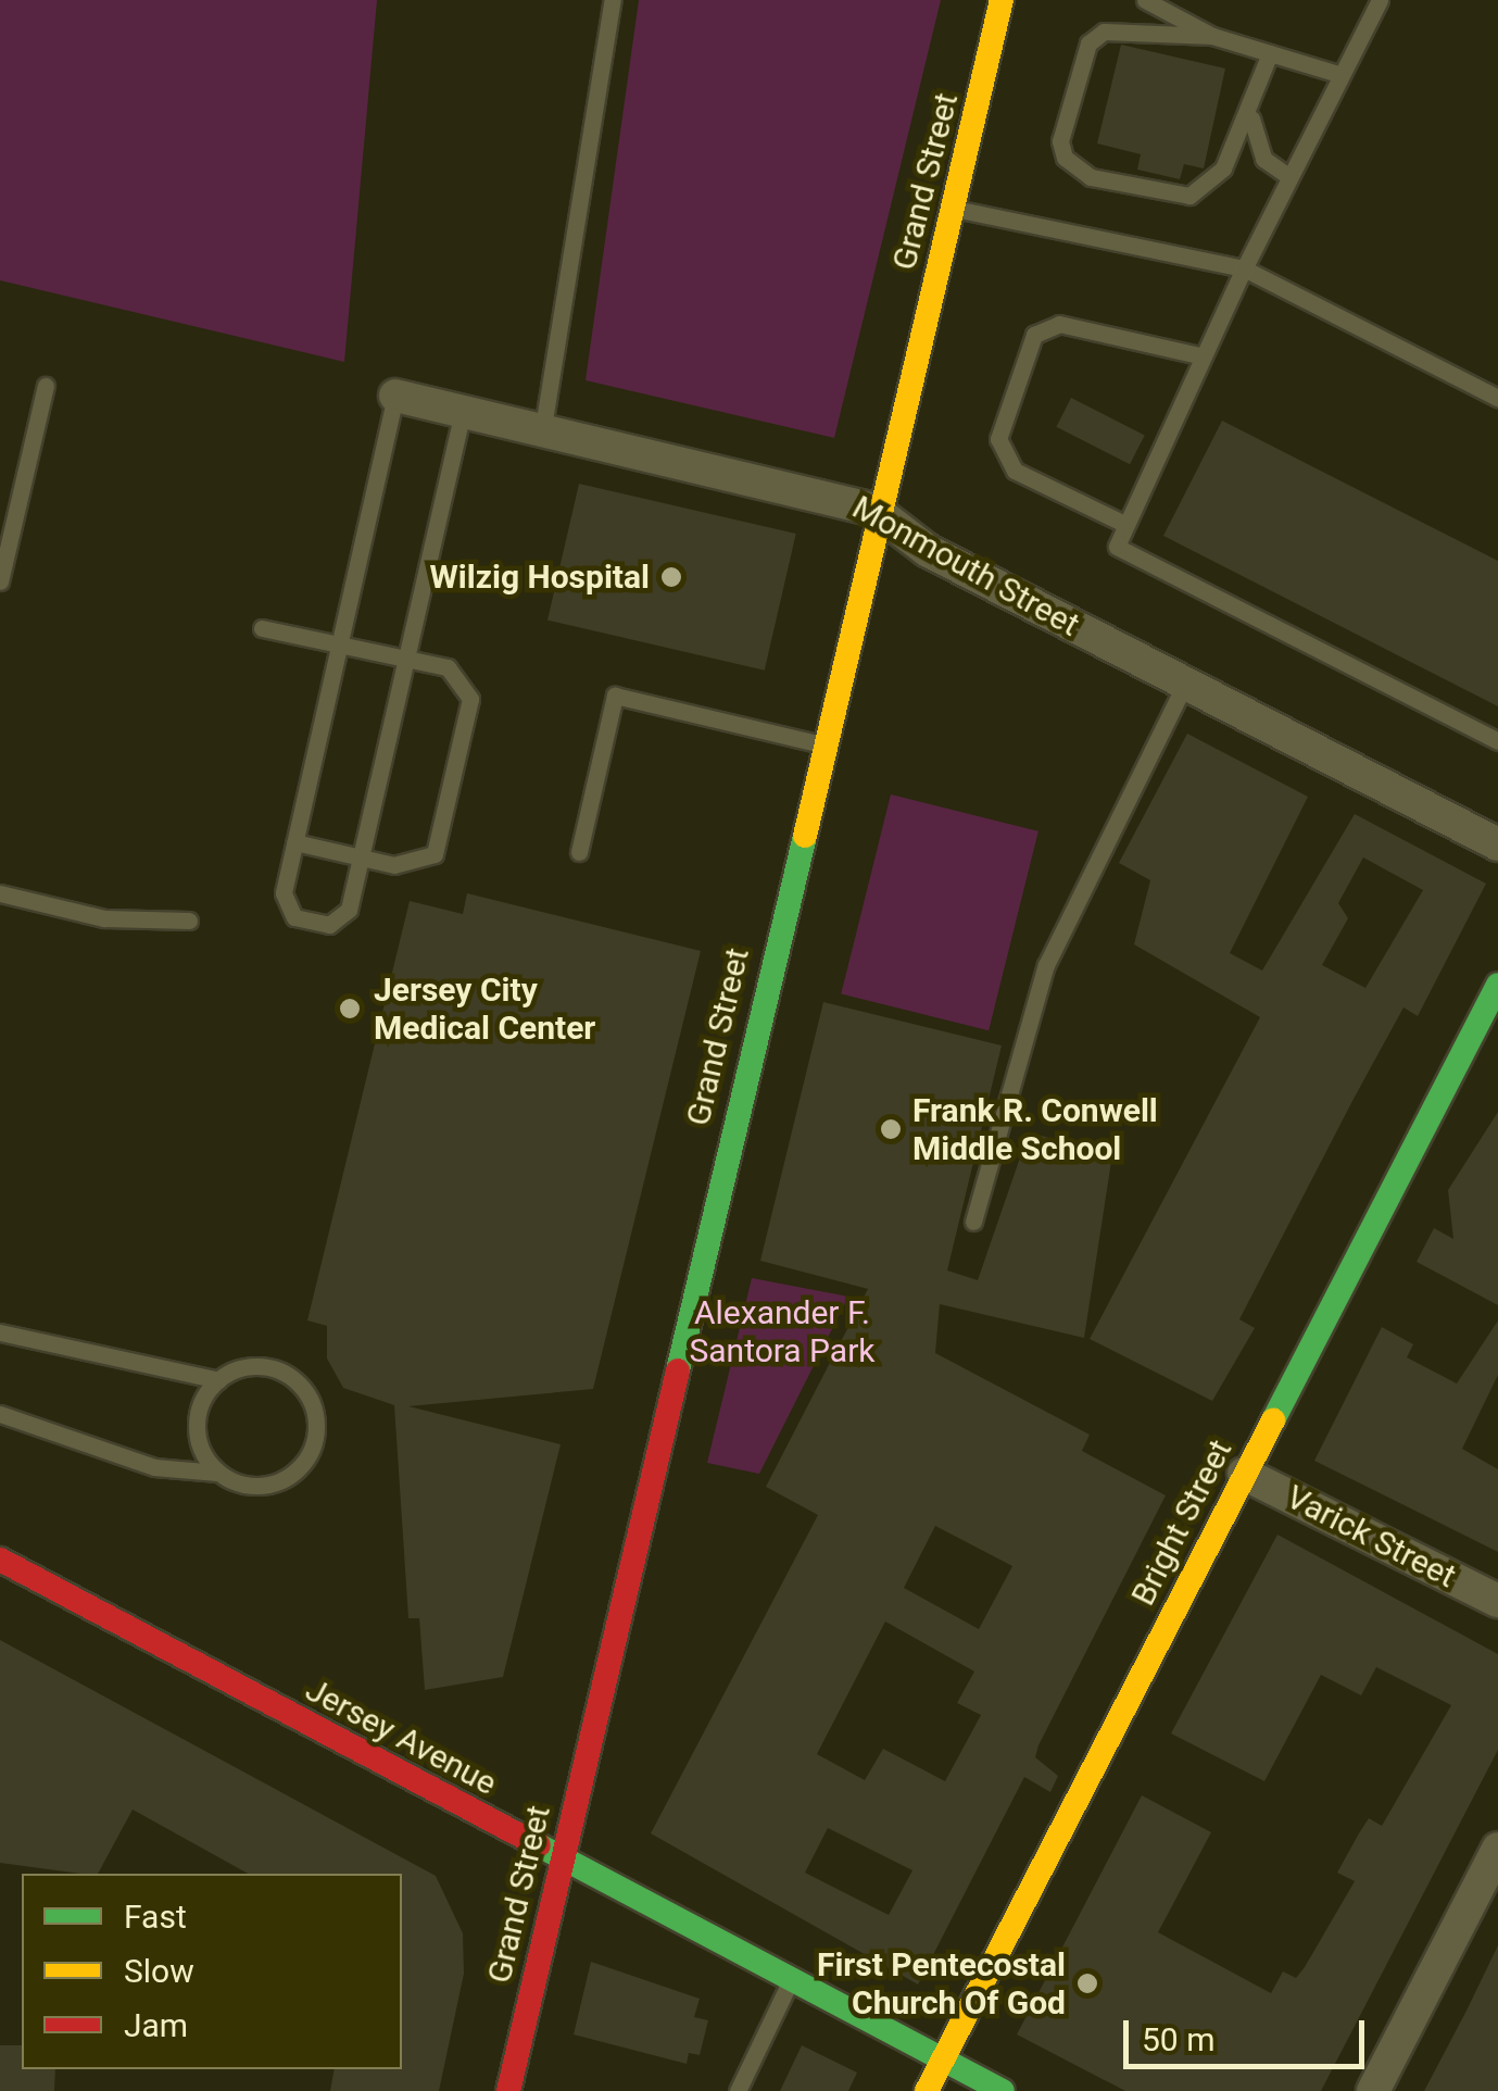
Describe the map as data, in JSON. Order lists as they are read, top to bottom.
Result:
{
  "streets": {
    "street": [
      "Grand Street",
      "Monmouth Street",
      "Bright Street",
      "Varick Street",
      "Jersey Avenue"
    ]
  },
  "crossings": [
    ["Grand Street", "Monmouth Street"],
    ["Grand Street", "Jersey Avenue"],
    ["Bright Street", "Varick Street"],
    ["Bright Street", "Jersey Avenue"]
  ],
  "parks": ["Alexander F. Santora Park"],
  "places": [
    "Wilzig Hospital",
    "Jersey City Medical Center",
    "Frank R. Conwell Middle School",
    "First Pentecostal Church Of God"
  ],
  "legend": ["Fast", "Slow", "Jam"],
  "scale_bar": "50 m"
}
